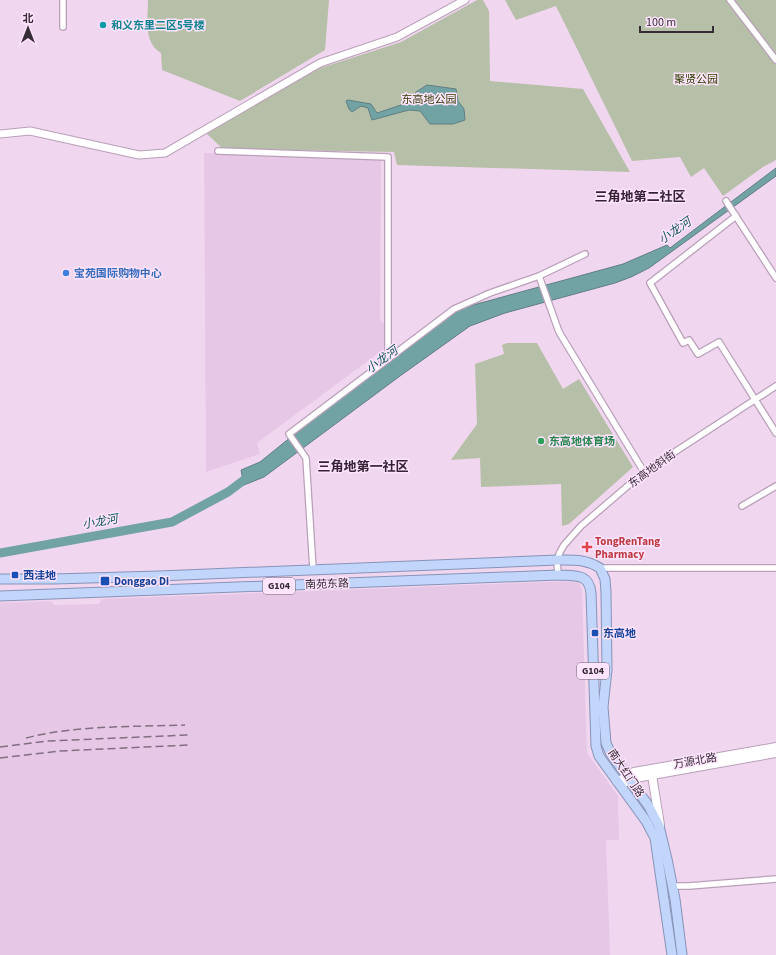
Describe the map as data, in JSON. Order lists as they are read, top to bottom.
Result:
{
  "streets": {
    "highway": ["南苑东路", "G104", "南大红门路"],
    "main road": ["万源北路"],
    "street": ["东高地斜街"]
  },
  "crossings": [
    ["东高地斜街", "南苑东路"],
    ["东高地斜街", "G104"],
    ["东高地斜街", "南大红门路"],
    ["南苑东路", "G104"],
    ["南苑东路", "南大红门路"],
    ["G104", "南大红门路"],
    ["万源北路", "南大红门路"]
  ],
  "districts": ["三角地第二社区", "三角地第一社区"],
  "water": ["小龙河"],
  "parks": ["聚贤公园", "东高地公园"],
  "places": {
    "other": ["和义东里二区5号楼", "宝苑国际购物中心", "东高地体育场"],
    "health": ["TongRenTang Pharmacy"],
    "transit": ["西洼地", "Donggao Di", "东高地"]
  },
  "scale_bar": "100 m",
  "north": "top"
}
